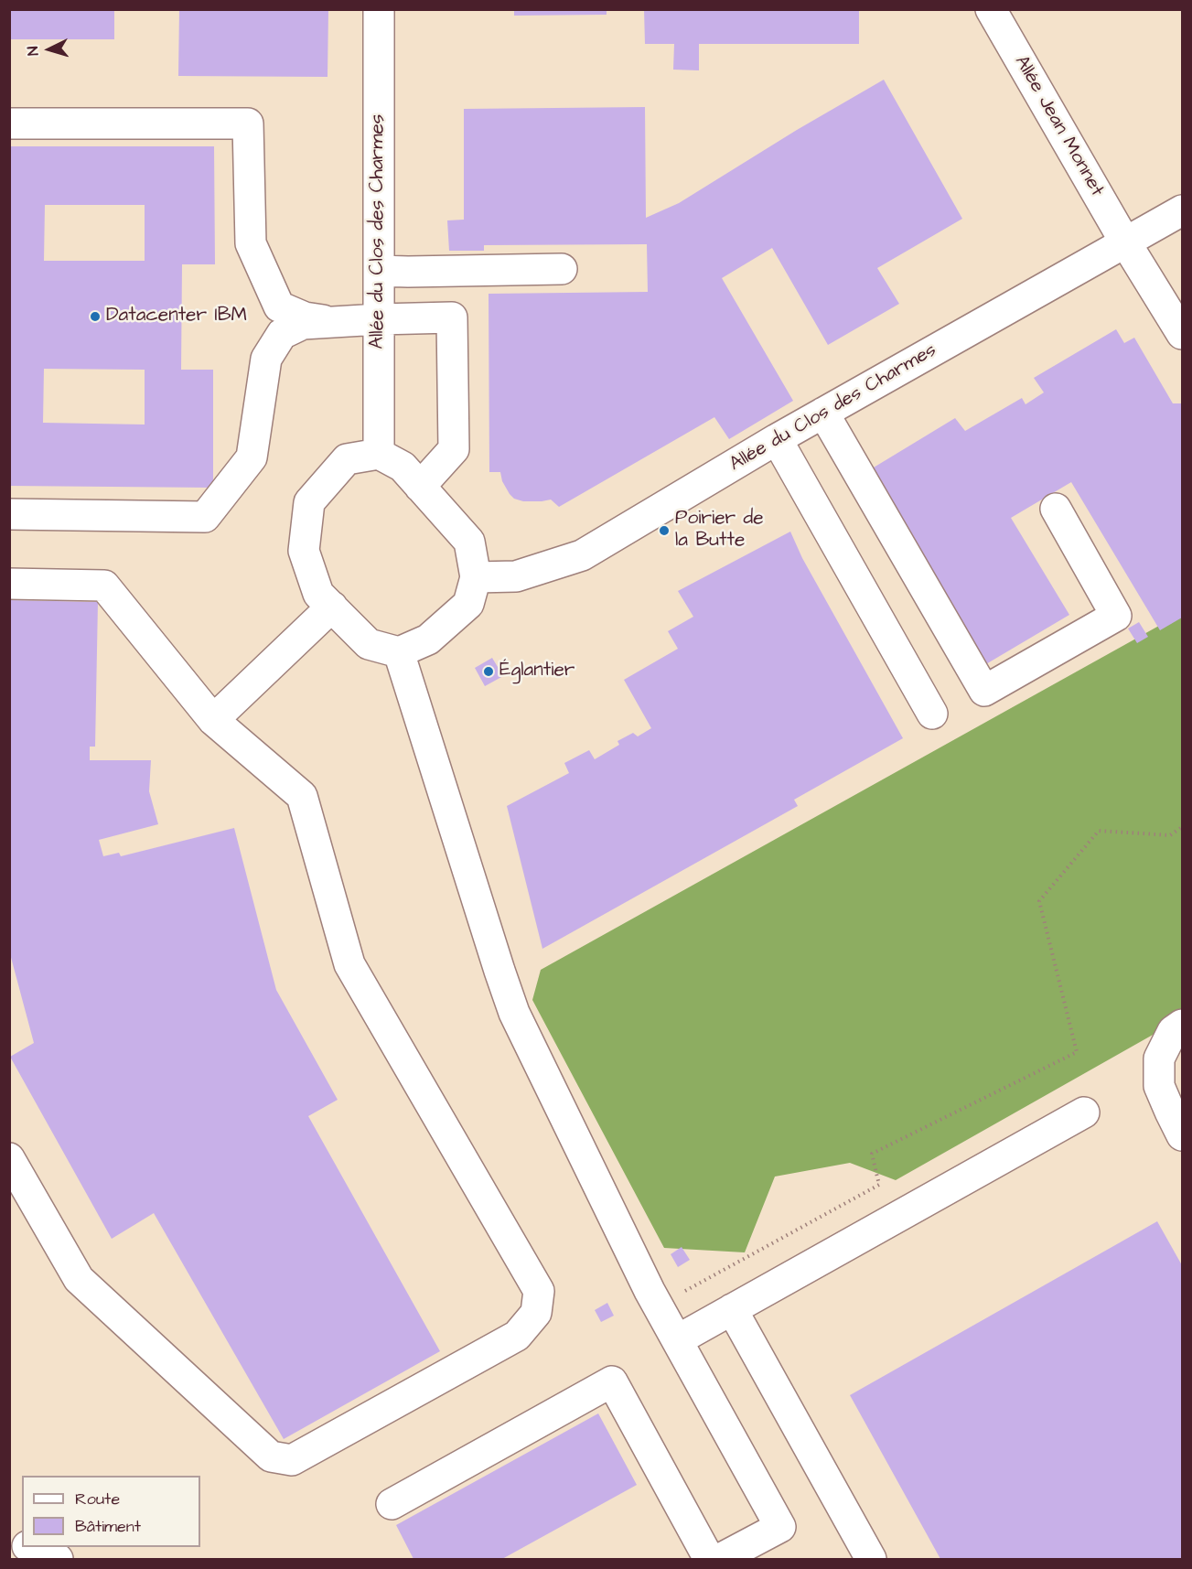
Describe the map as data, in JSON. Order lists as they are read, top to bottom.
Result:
{
  "streets": {
    "main road": ["Allée Jean Monnet", "Allée du Clos des Charmes"]
  },
  "crossings": [
    ["Allée Jean Monnet", "Allée du Clos des Charmes"]
  ],
  "places": ["Datacenter IBM", "Poirier de la Butte", "Églantier"],
  "legend": ["Route", "Bâtiment"],
  "north": "left"
}
